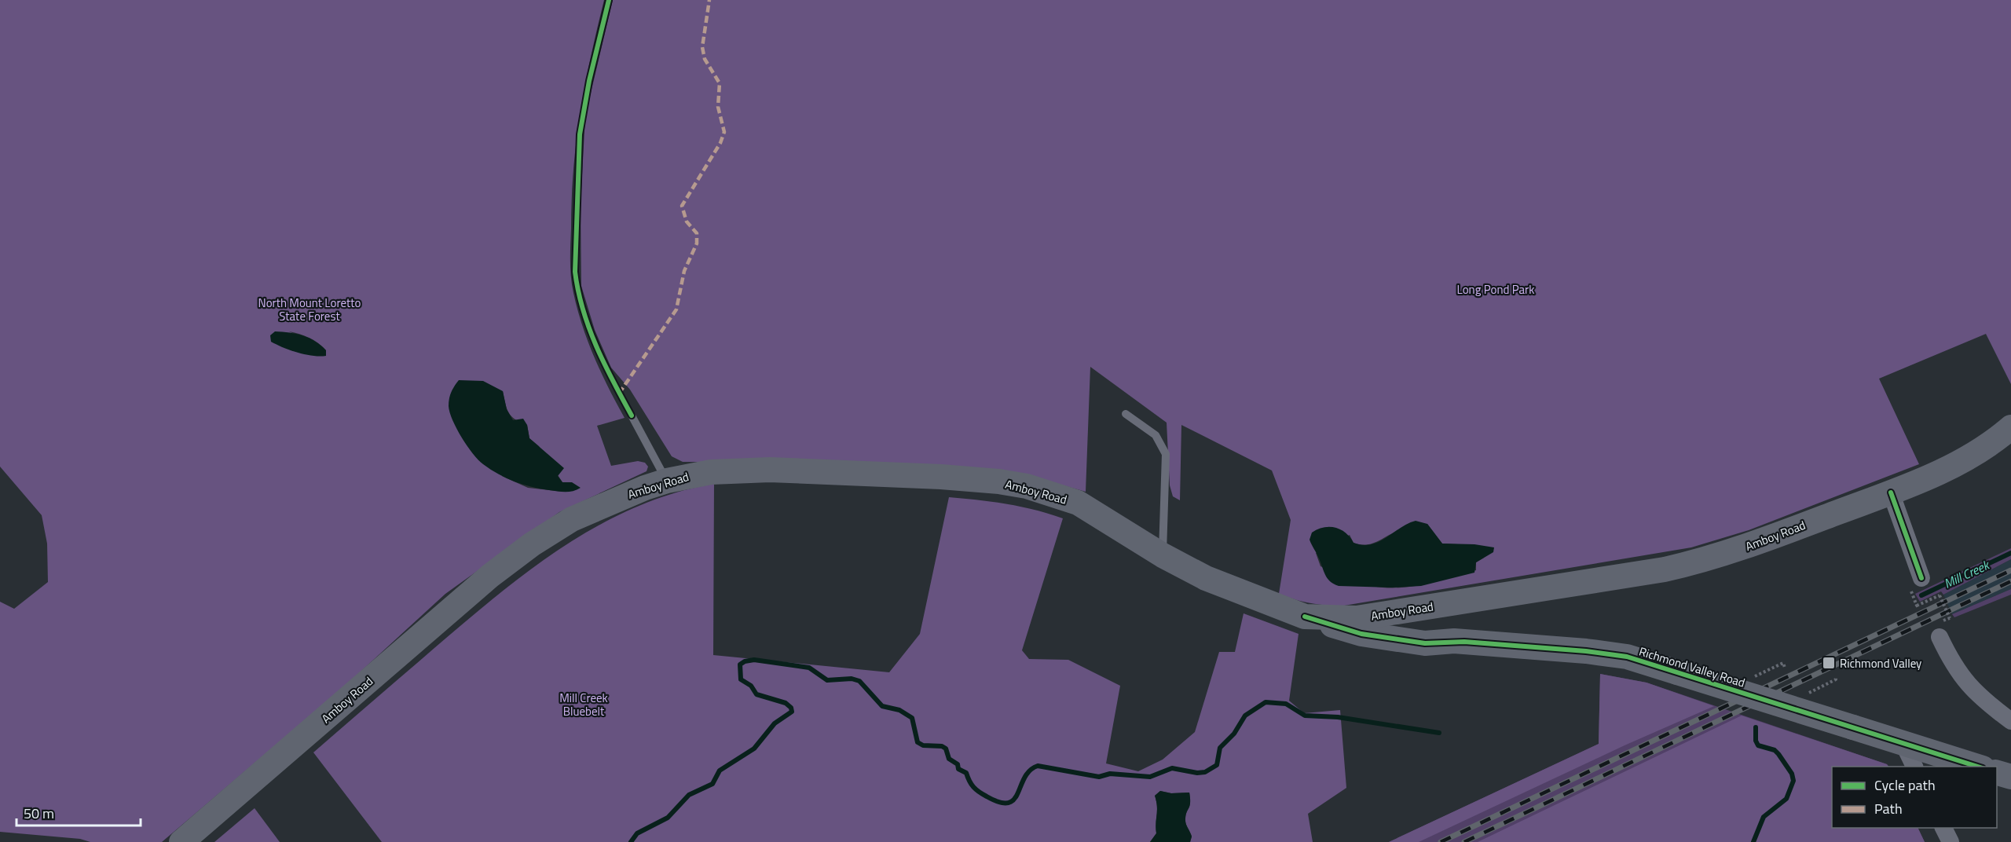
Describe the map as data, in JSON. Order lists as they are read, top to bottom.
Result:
{
  "streets": {
    "main road": ["Amboy Road", "Richmond Valley Road"]
  },
  "crossings": [
    ["Amboy Road", "Richmond Valley Road"]
  ],
  "water": ["Mill Creek"],
  "parks": ["Long Pond Park", "North Mount Loretto State Forest", "Mill Creek Bluebelt"],
  "places": {
    "transit": ["Richmond Valley"]
  },
  "legend": ["Cycle path", "Path"],
  "scale_bar": "50 m"
}
